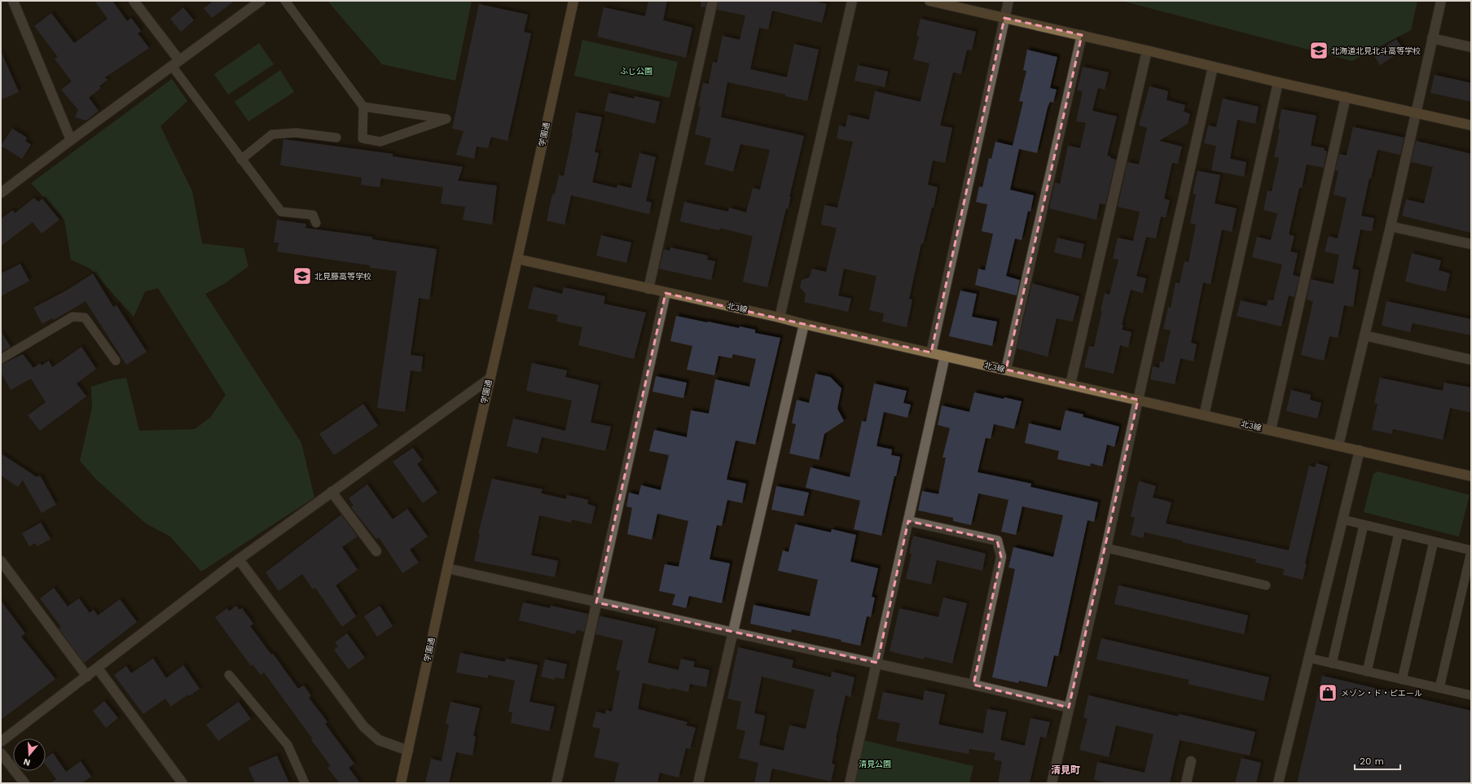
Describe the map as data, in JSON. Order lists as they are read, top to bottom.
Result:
{
  "streets": {
    "street": ["学園通", "北3線"]
  },
  "crossings": [
    ["学園通", "北3線"]
  ],
  "districts": ["清見町"],
  "parks": ["ふじ公園", "清見公園"],
  "places": {
    "school or university": ["北海道北見北斗高等学校", "北見藤高等学校"],
    "shop": ["メゾン・ド・ピエール"]
  },
  "scale_bar": "20 m",
  "north": "bottom"
}
